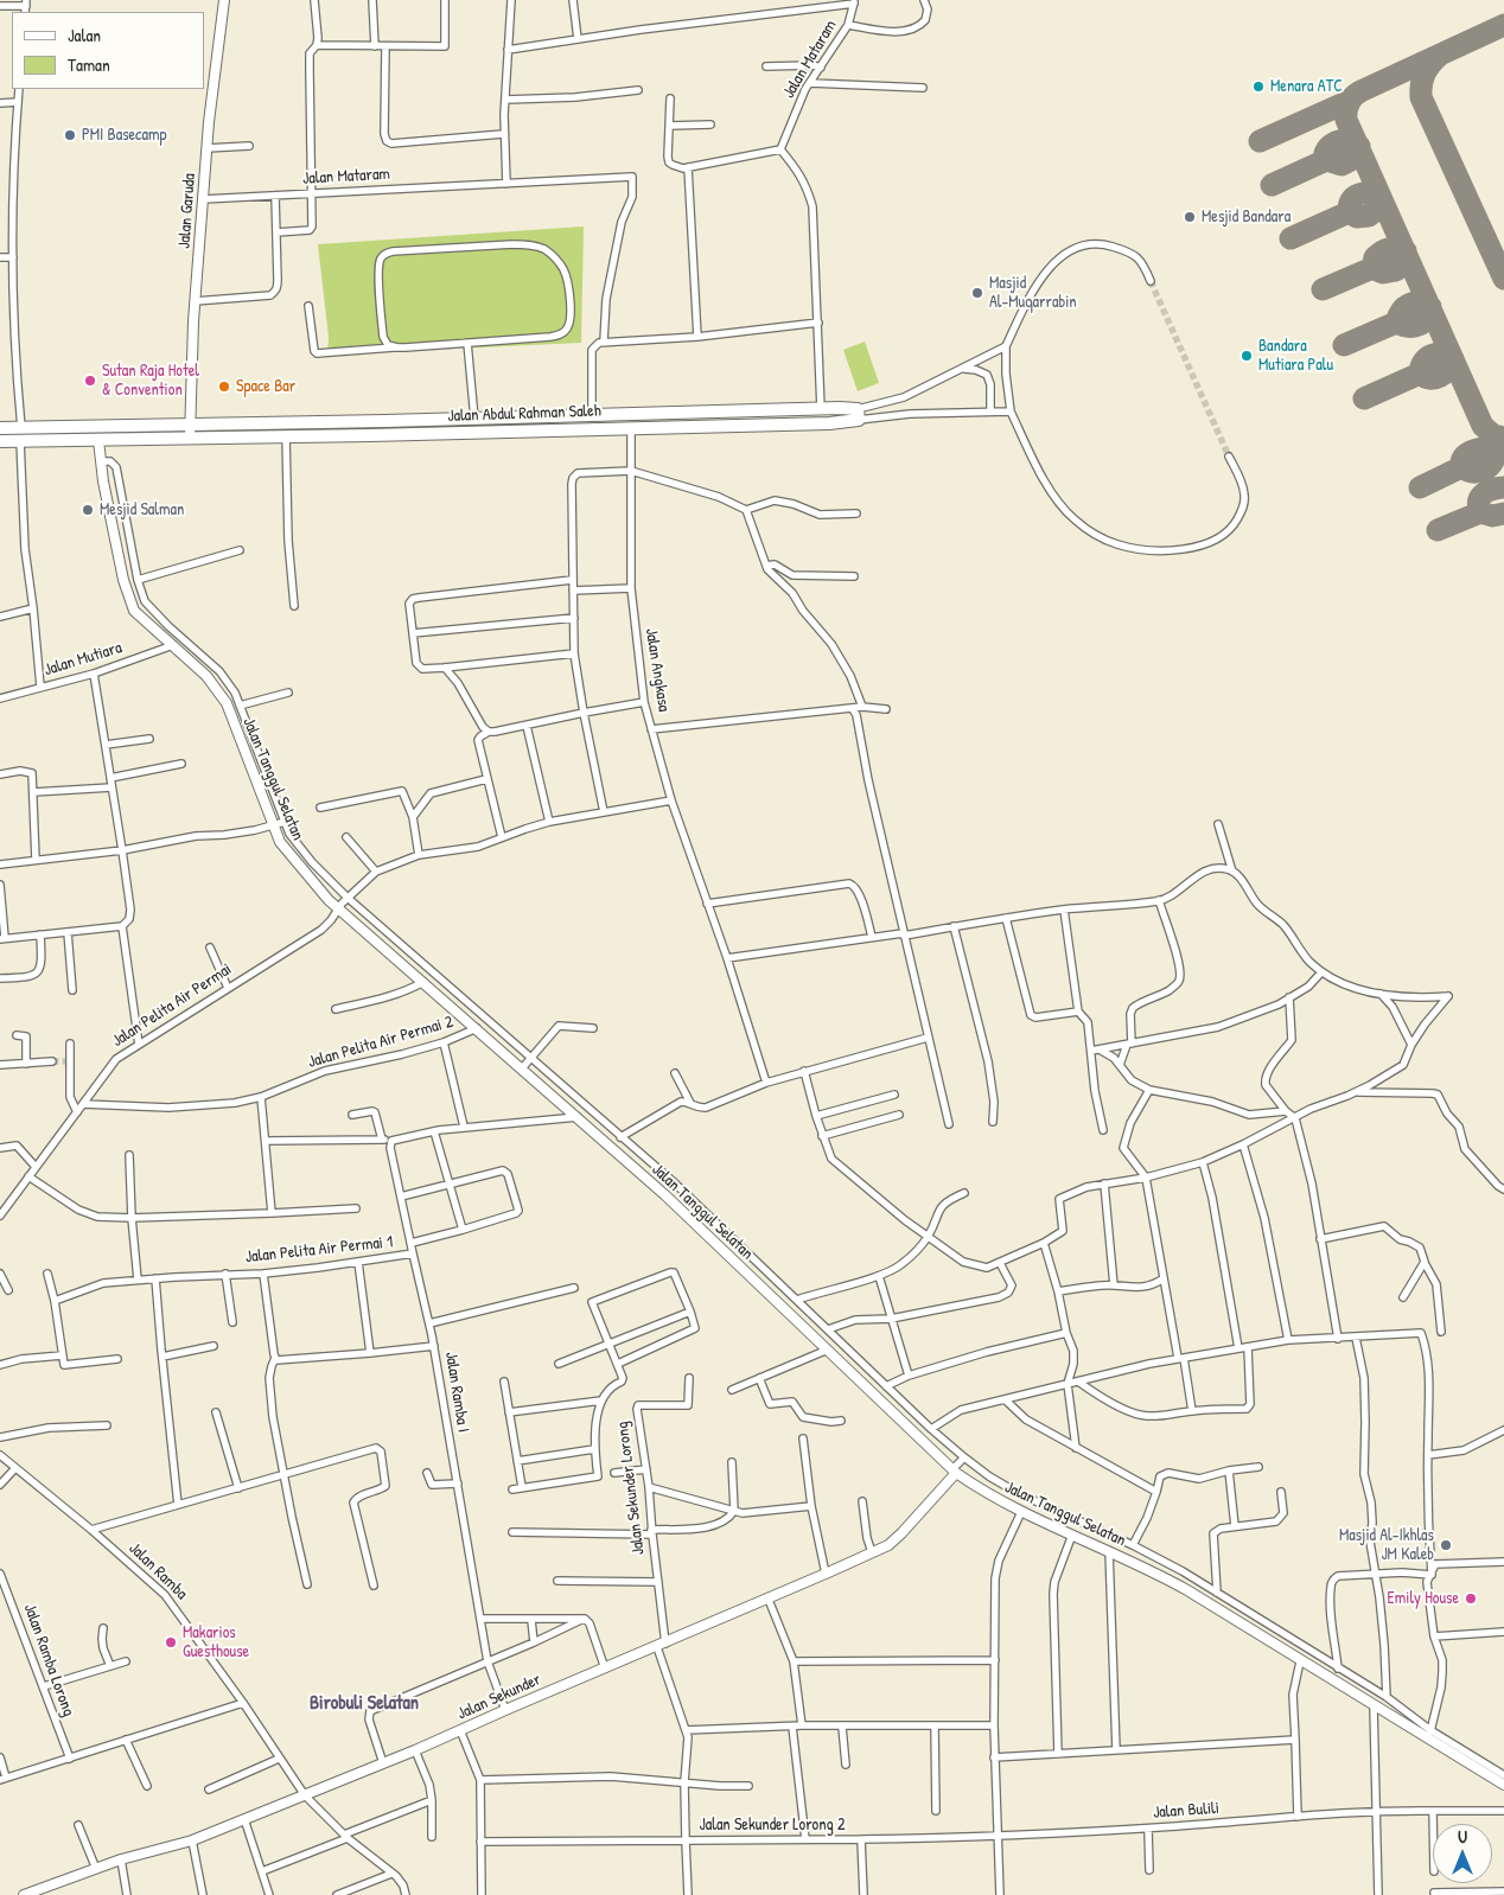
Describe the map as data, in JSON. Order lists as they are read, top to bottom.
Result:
{
  "streets": {
    "highway": ["Jalan Abdul Rahman Saleh"],
    "street": [
      "Jalan Mataram",
      "Jalan Garuda",
      "Jalan Mutiara",
      "Jalan Angkasa",
      "Jalan Tanggul Selatan",
      "Jalan Pelita Air Permai",
      "Jalan Pelita Air Permai 2",
      "Jalan Pelita Air Permai 1",
      "Jalan Ramba I",
      "Jalan Sekunder Lorong",
      "Jalan Ramba",
      "Jalan Ramba Lorong",
      "Jalan Sekunder",
      "Jalan Bulili",
      "Jalan Sekunder Lorong 2"
    ]
  },
  "crossings": [
    ["Jalan Mataram", "Jalan Garuda"],
    ["Jalan Garuda", "Jalan Abdul Rahman Saleh"],
    ["Jalan Abdul Rahman Saleh", "Jalan Angkasa"],
    ["Jalan Abdul Rahman Saleh", "Jalan Tanggul Selatan"],
    ["Jalan Mutiara", "Jalan Tanggul Selatan"],
    ["Jalan Tanggul Selatan", "Jalan Pelita Air Permai"],
    ["Jalan Tanggul Selatan", "Jalan Pelita Air Permai 2"],
    ["Jalan Tanggul Selatan", "Jalan Sekunder"],
    ["Jalan Pelita Air Permai", "Jalan Pelita Air Permai 2"],
    ["Jalan Sekunder Lorong", "Jalan Sekunder"],
    ["Jalan Sekunder Lorong", "Jalan Sekunder Lorong 2"],
    ["Jalan Ramba", "Jalan Sekunder"],
    ["Jalan Sekunder", "Jalan Sekunder Lorong 2"],
    ["Jalan Bulili", "Jalan Sekunder Lorong 2"]
  ],
  "districts": ["Birobuli Selatan"],
  "places": [
    "Menara ATC",
    "PMI Basecamp",
    "Mesjid Bandara",
    "Masjid Al-Muqarrabin",
    "Bandara Mutiara Palu",
    "Sutan Raja Hotel & Convention",
    "Space Bar",
    "Mesjid Salman",
    "Masjid Al-Ikhlas JM Kaleb",
    "Emily House",
    "Makarios Guesthouse"
  ],
  "legend": ["Jalan", "Taman"],
  "north": "top"
}
